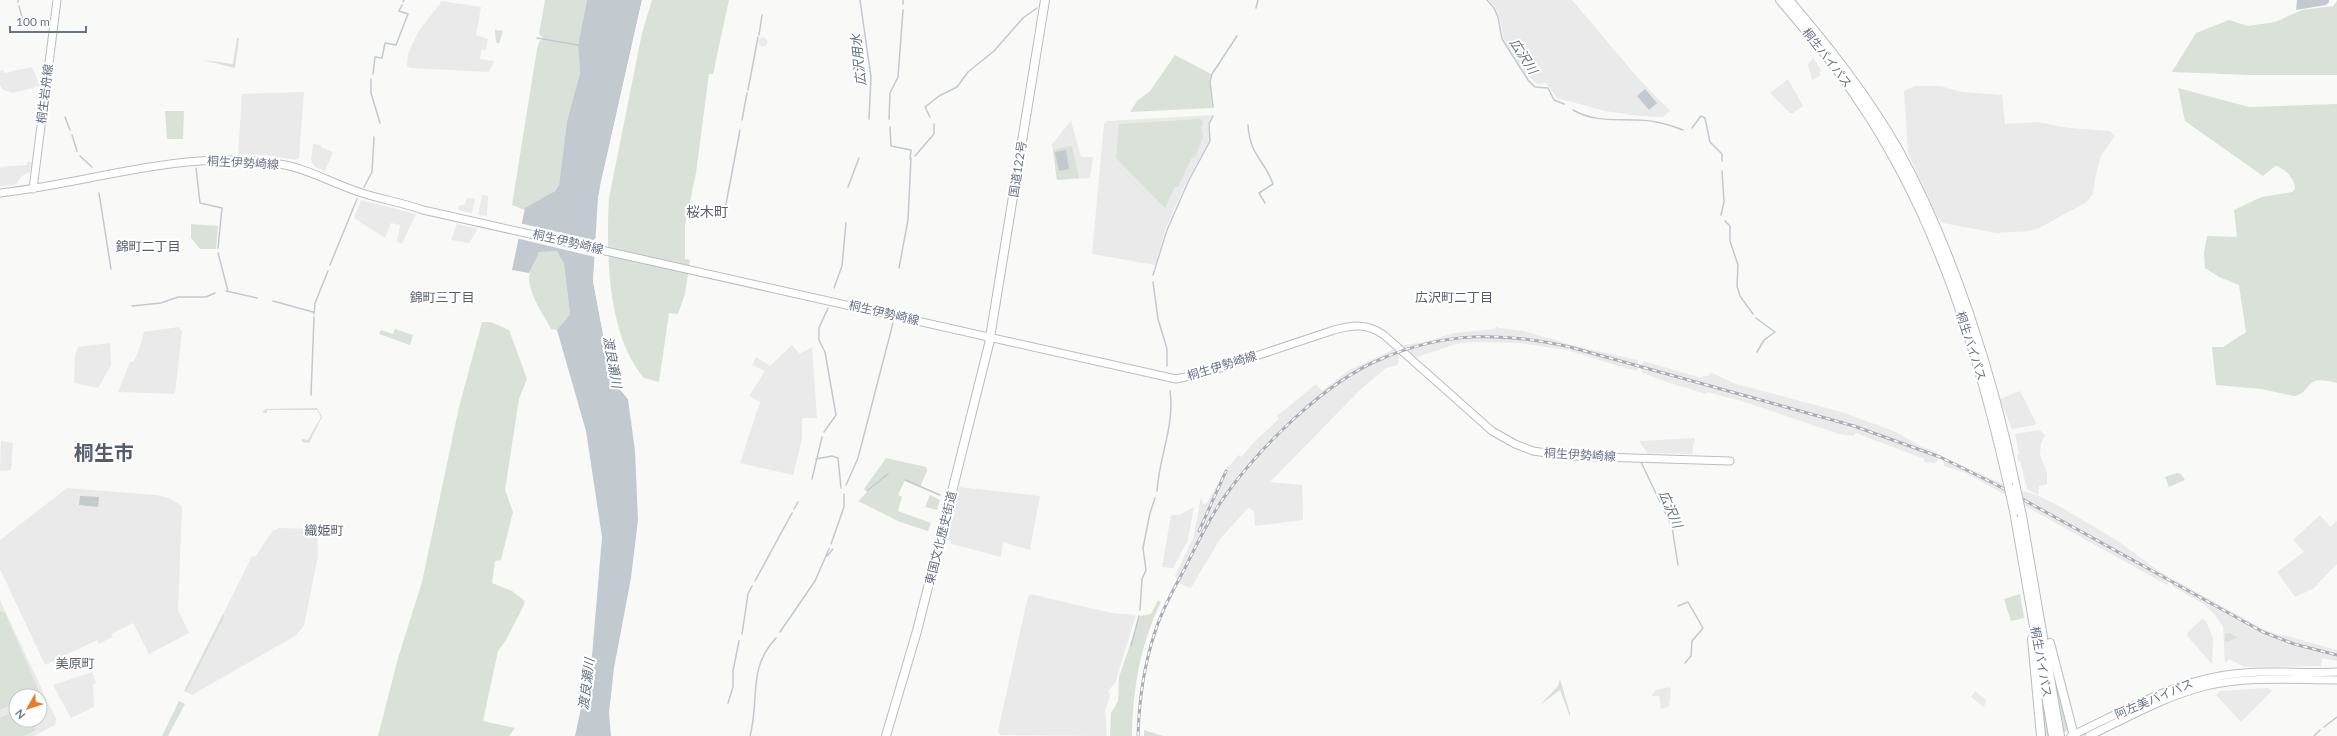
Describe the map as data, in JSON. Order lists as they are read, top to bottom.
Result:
{
  "streets": {
    "highway": ["桐生バイパス", "国道122号", "東国文化歴史街道"],
    "main road": ["桐生岩舟線", "桐生伊勢崎線", "阿左美バイパス"]
  },
  "crossings": [
    ["桐生岩舟線", "桐生伊勢崎線"],
    ["桐生伊勢崎線", "国道122号"],
    ["桐生伊勢崎線", "東国文化歴史街道"],
    ["国道122号", "東国文化歴史街道"]
  ],
  "districts": [
    "桜木町",
    "錦町二丁目",
    "錦町三丁目",
    "広沢町二丁目",
    "桐生市",
    "織姫町",
    "美原町"
  ],
  "water": ["広沢川", "広沢用水", "渡良瀬川"],
  "scale_bar": "100 m",
  "north": "bottom left"
}
